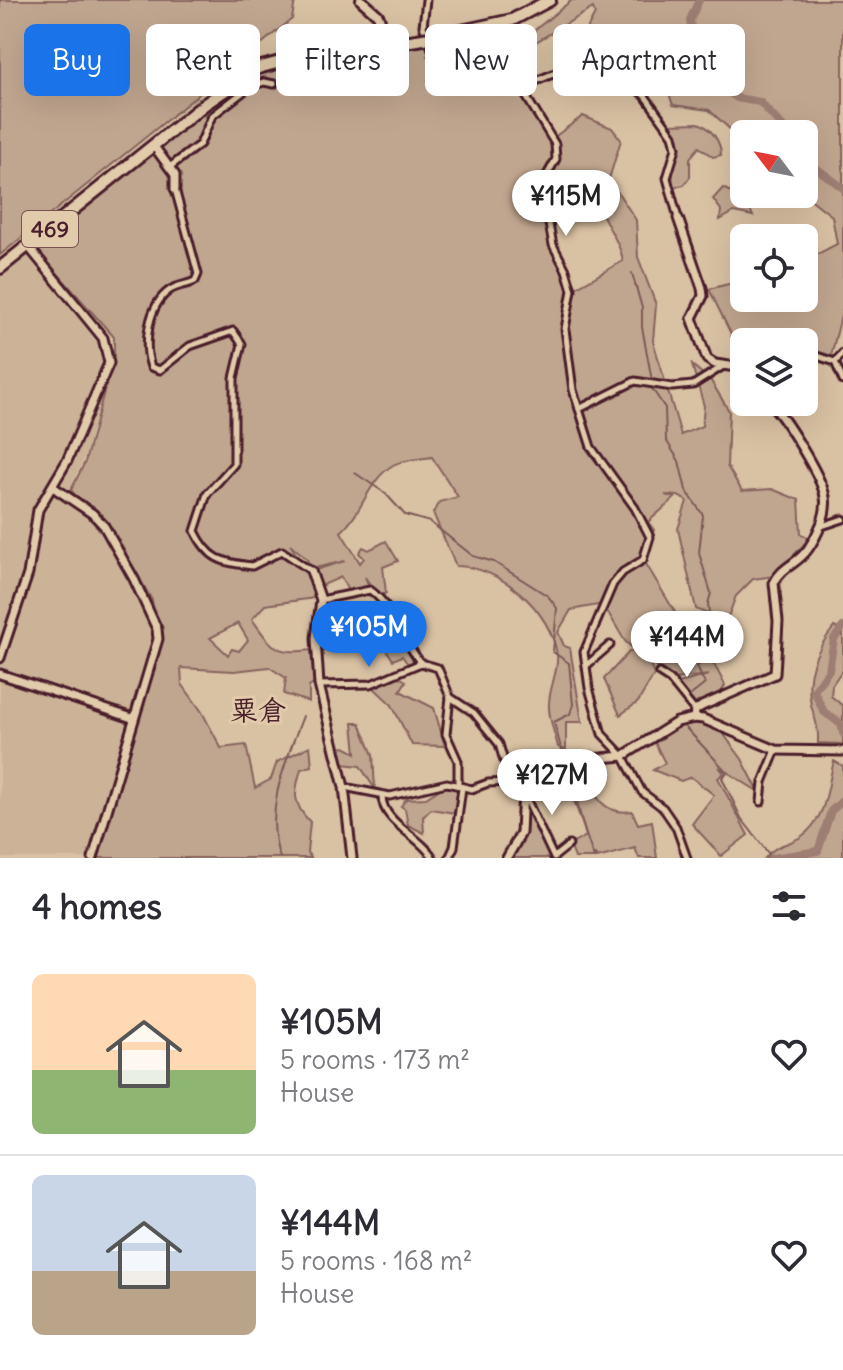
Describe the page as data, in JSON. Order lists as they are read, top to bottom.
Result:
{
  "streets": {
    "highway": ["469"]
  },
  "districts": ["粟倉"],
  "north": "top left",
  "page": {
    "chip": [
      "Buy",
      "Rent",
      "Filters",
      "New",
      "Apartment"
    ],
    "price": [
      "¥115M",
      "¥105M",
      "¥144M",
      "¥127M"
    ],
    "heading": "4 homes",
    "list": [
      {
        "name": "¥105M",
        "note": "5 rooms · 173 m² · House"
      },
      {
        "name": "¥144M",
        "note": "5 rooms · 168 m² · House"
      }
    ]
  }
}
